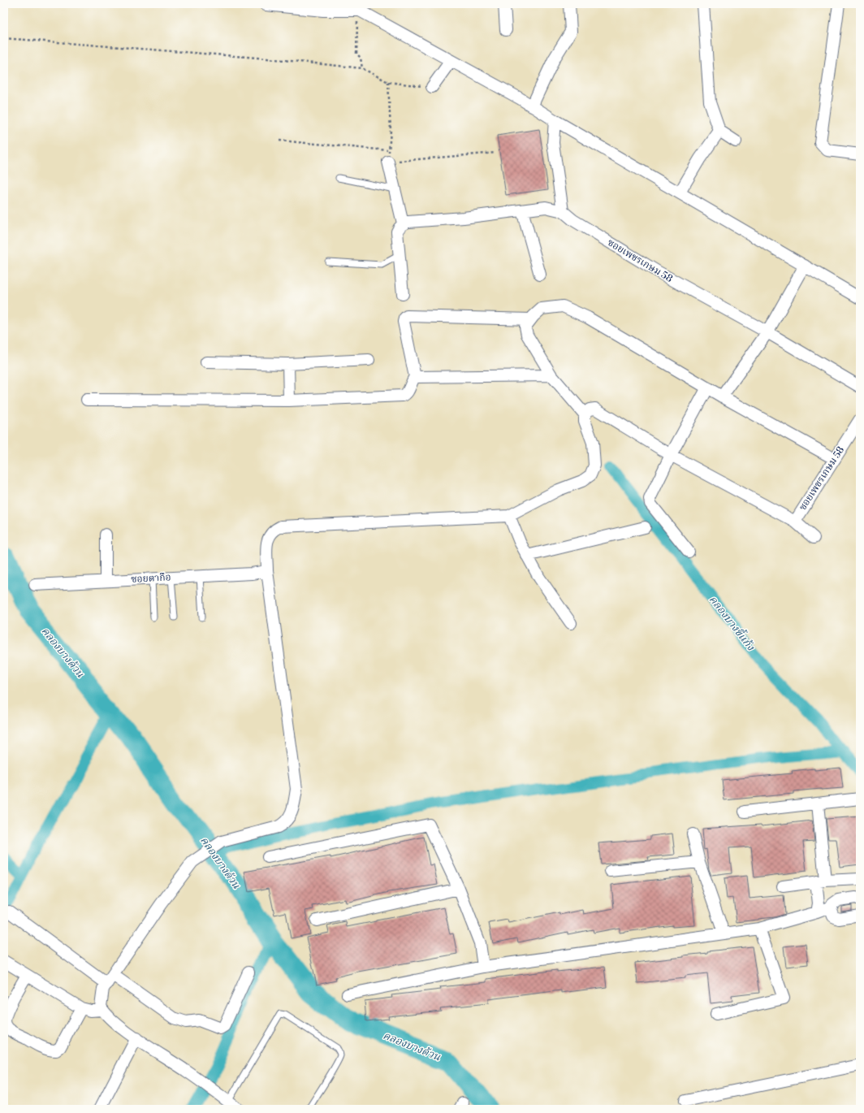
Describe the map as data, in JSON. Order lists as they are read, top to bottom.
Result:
{
  "streets": {
    "street": ["ซอยเพชรเกษม 58", "ซอยตากือ"]
  },
  "water": ["คลองบางขี้แก้ง", "คลองบางด้วน"]
}
